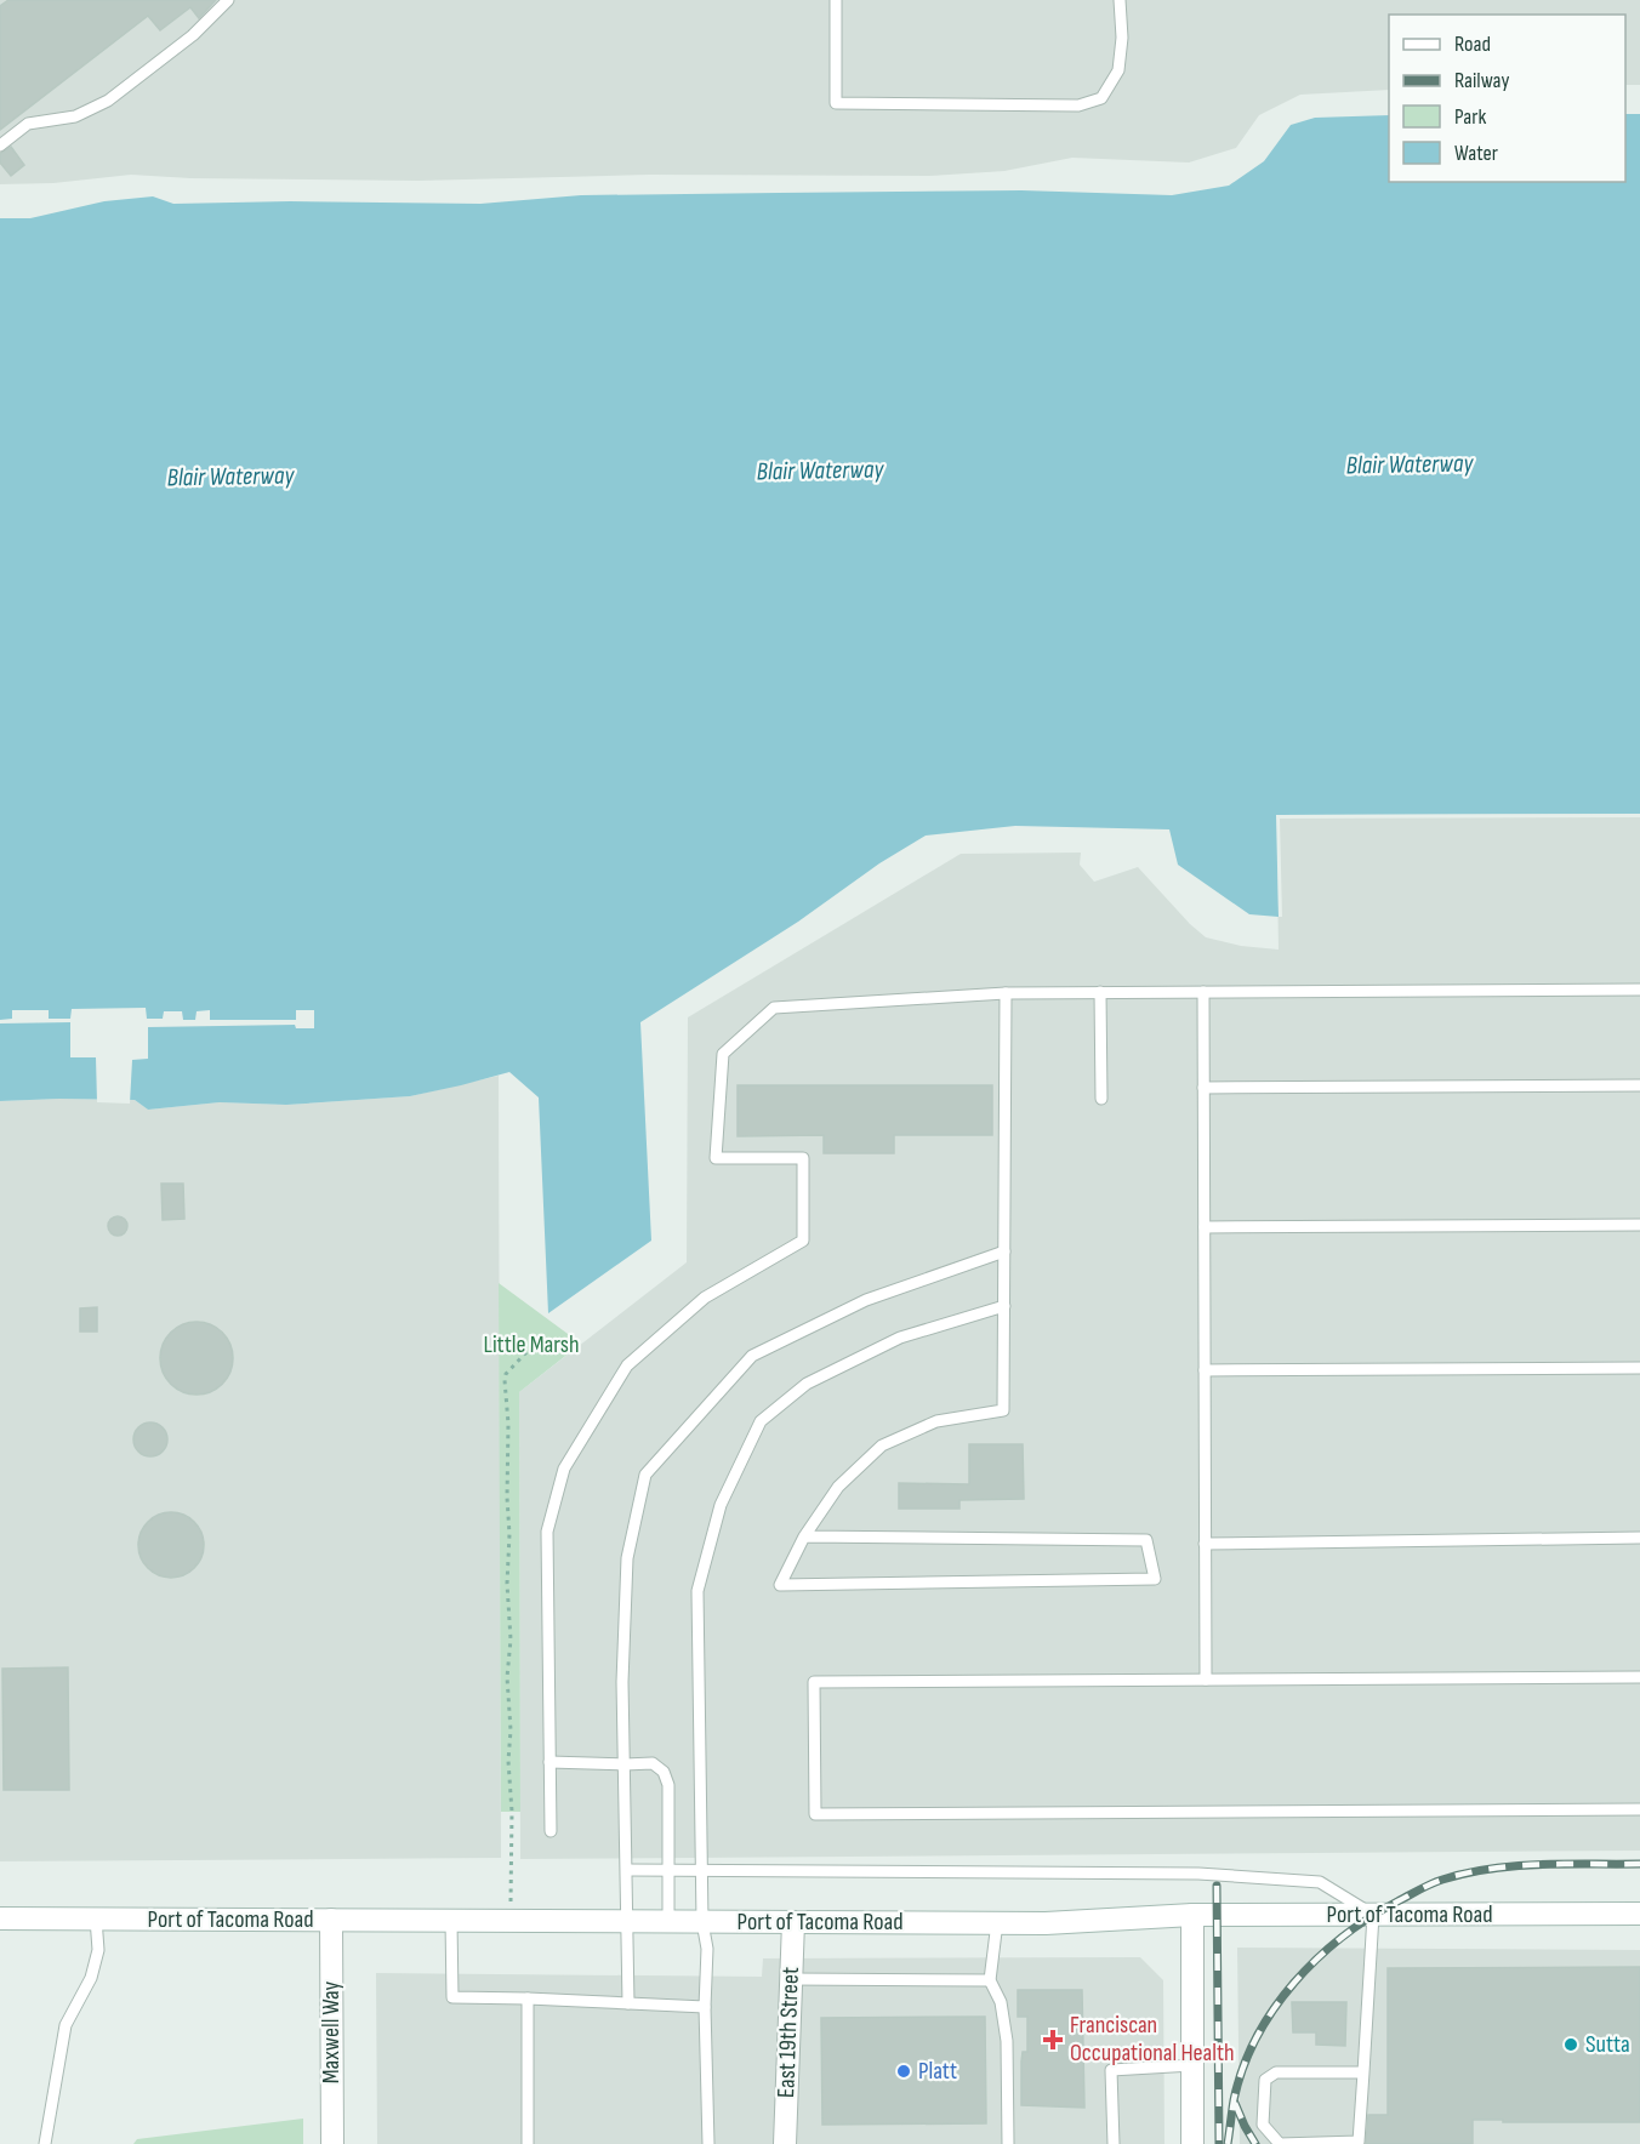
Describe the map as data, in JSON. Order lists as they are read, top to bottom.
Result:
{
  "streets": {
    "main road": ["Port of Tacoma Road", "Maxwell Way", "East 19th Street"]
  },
  "crossings": [
    ["Port of Tacoma Road", "Maxwell Way"],
    ["Port of Tacoma Road", "East 19th Street"]
  ],
  "water": ["Blair Waterway"],
  "parks": ["Little Marsh"],
  "places": {
    "health": ["Franciscan Occupational Health"],
    "other": ["Sutta", "Platt"]
  },
  "legend": [
    "Road",
    "Railway",
    "Park",
    "Water"
  ]
}
